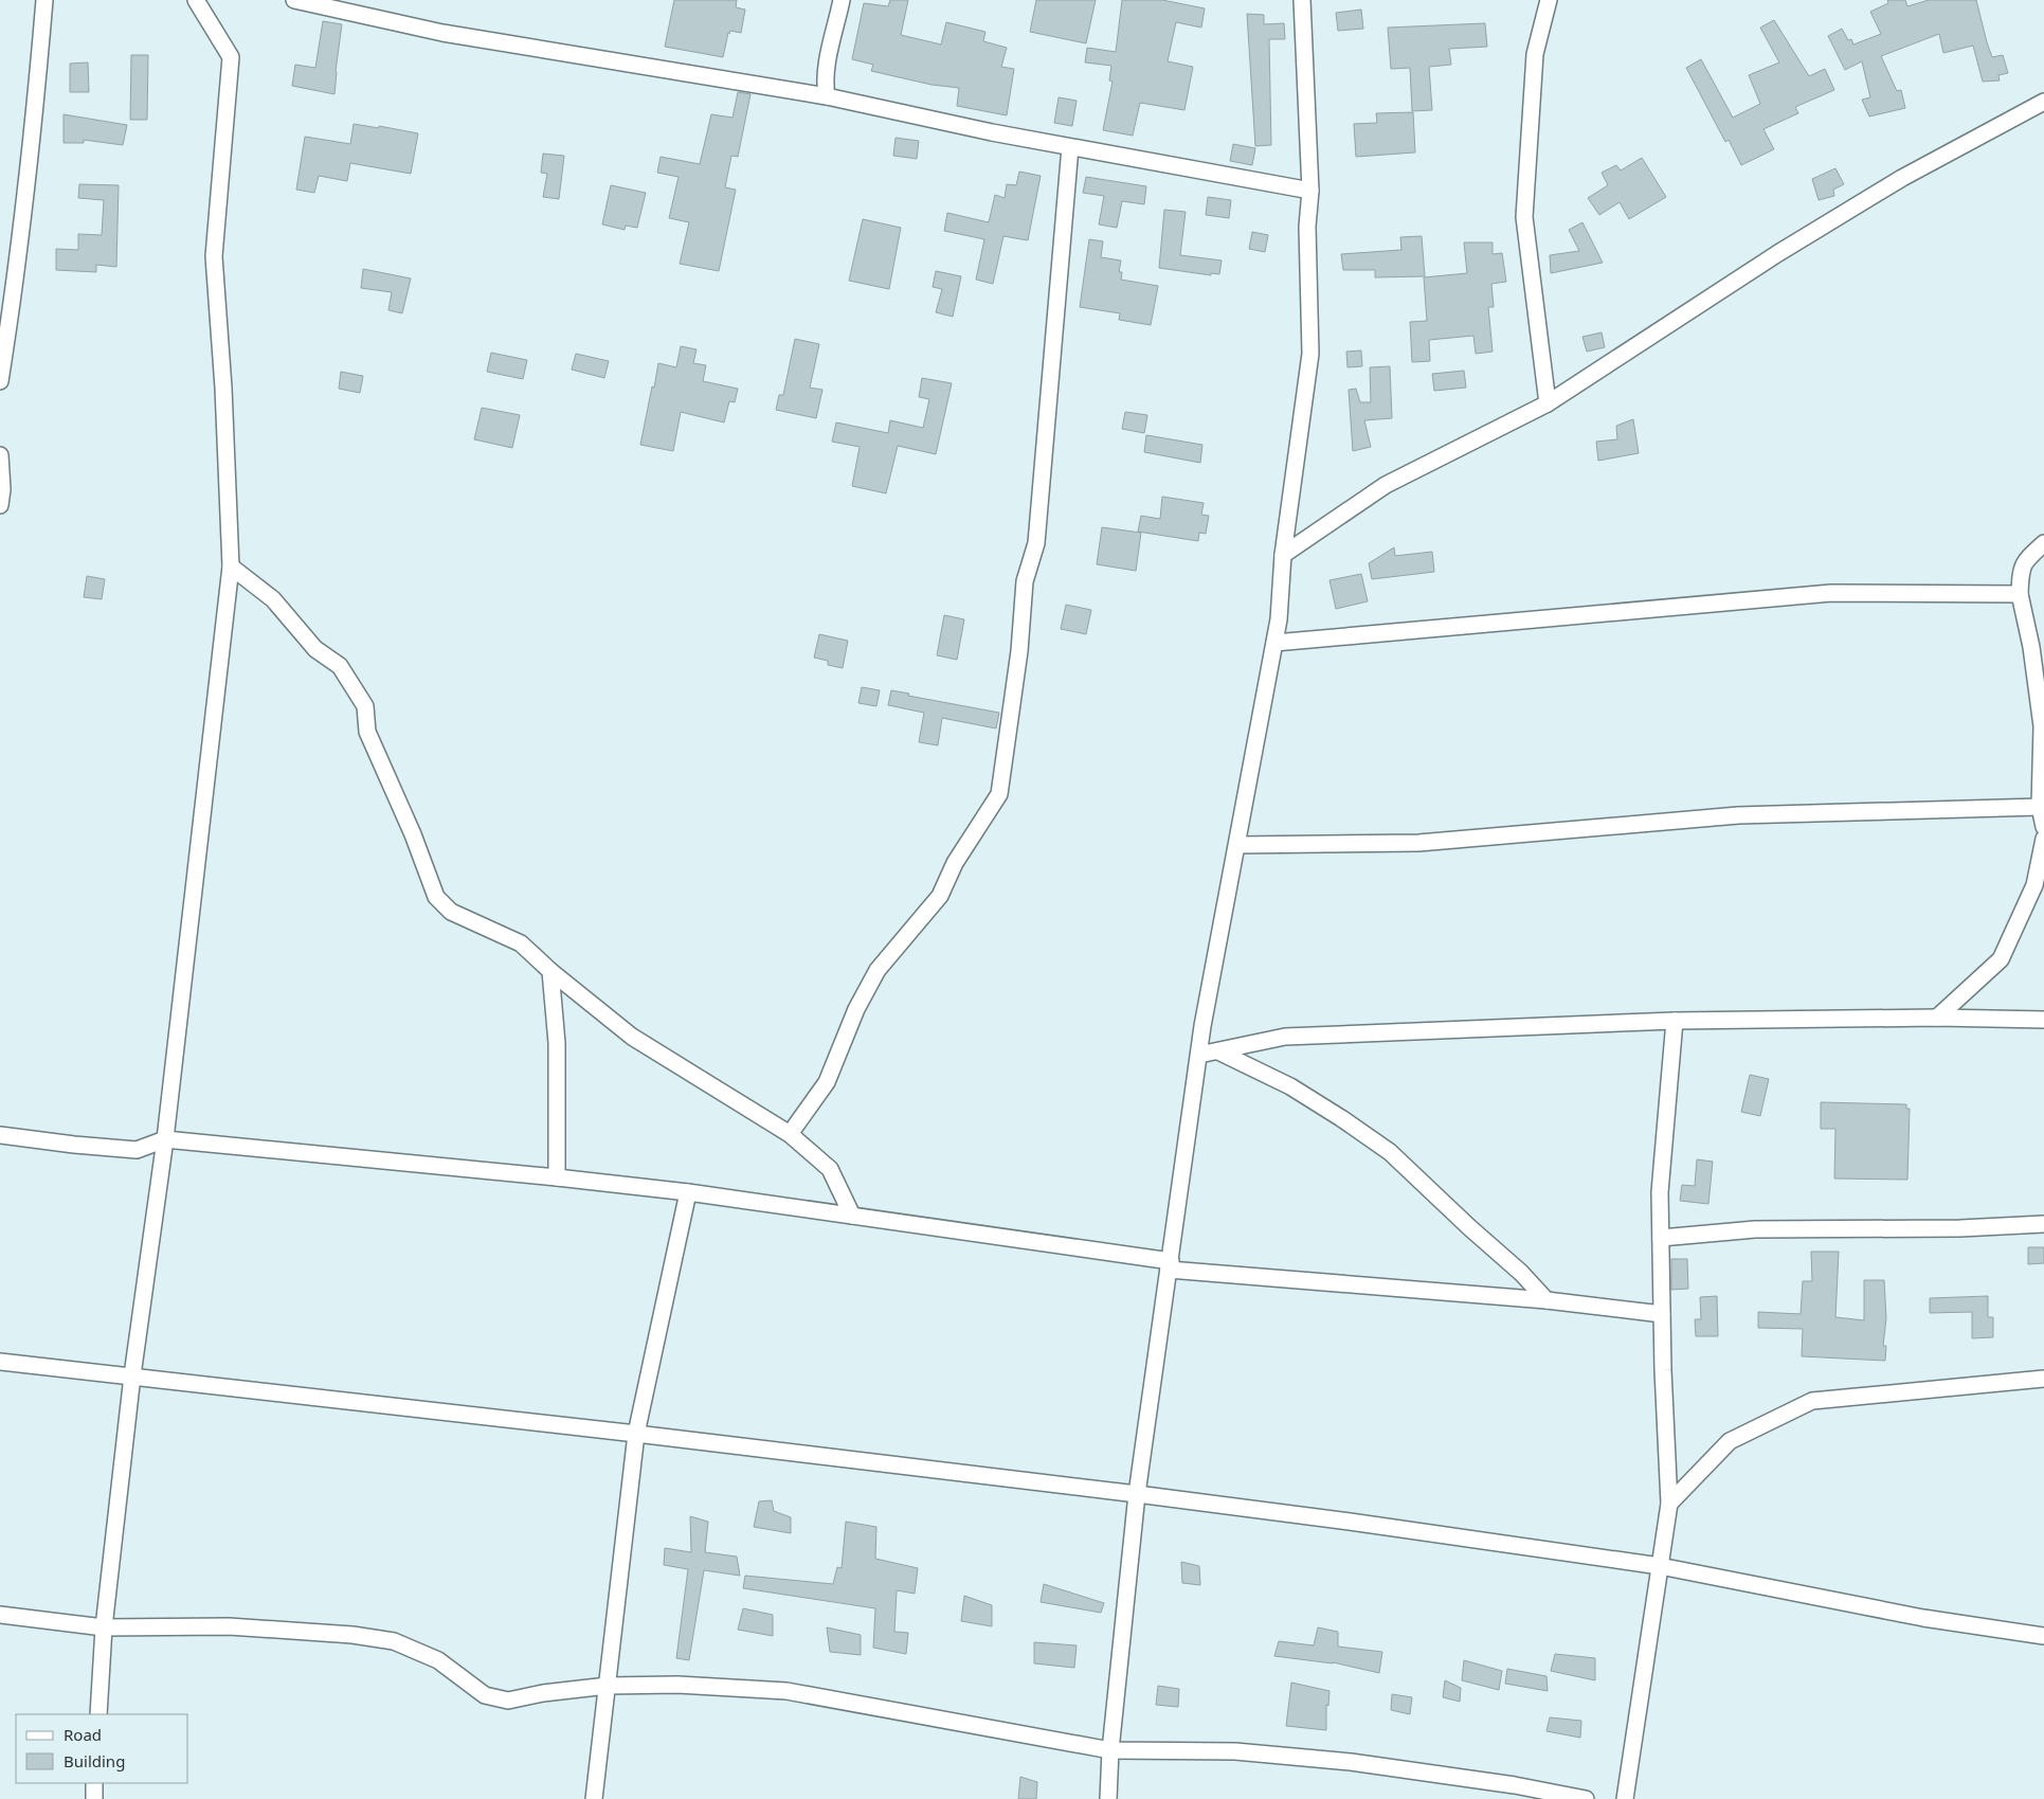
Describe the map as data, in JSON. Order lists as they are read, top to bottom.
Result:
{
  "legend": ["Road", "Building"]
}
